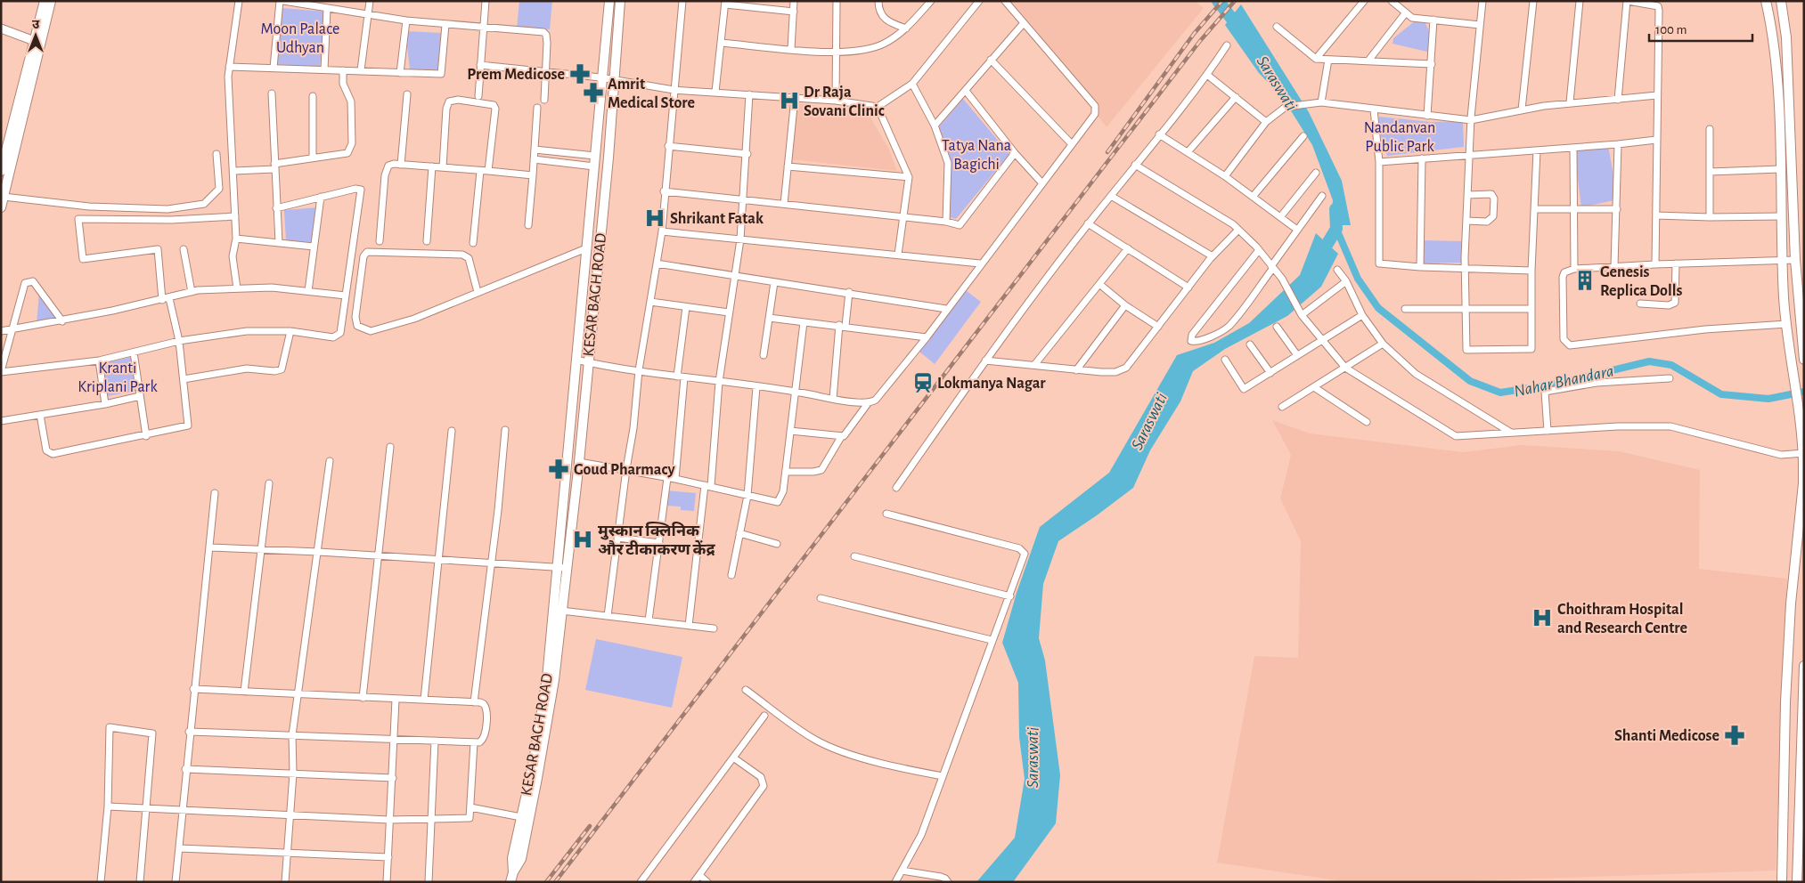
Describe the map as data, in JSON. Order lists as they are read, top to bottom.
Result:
{
  "streets": {
    "main road": ["KESAR BAGH ROAD"]
  },
  "water": ["Saraswati", "Nahar Bhandara"],
  "parks": [
    "Moon Palace Udhyan",
    "Nandanvan Public Park",
    "Tatya Nana Bagichi",
    "Kranti Kriplani Park"
  ],
  "places": {
    "pharmacy": [
      "Prem Medicose",
      "Amrit Medical Store",
      "Goud Pharmacy",
      "Shanti Medicose"
    ],
    "hospital": [
      "Dr Raja Sovani Clinic",
      "Shrikant Fatak",
      "मुस्कान क्लिनिक और टीकाकरण केंद्र",
      "Choithram Hospital and Research Centre"
    ],
    "building": ["Genesis Replica Dolls"],
    "station": ["Lokmanya Nagar"]
  },
  "scale_bar": "100 m",
  "north": "top"
}
